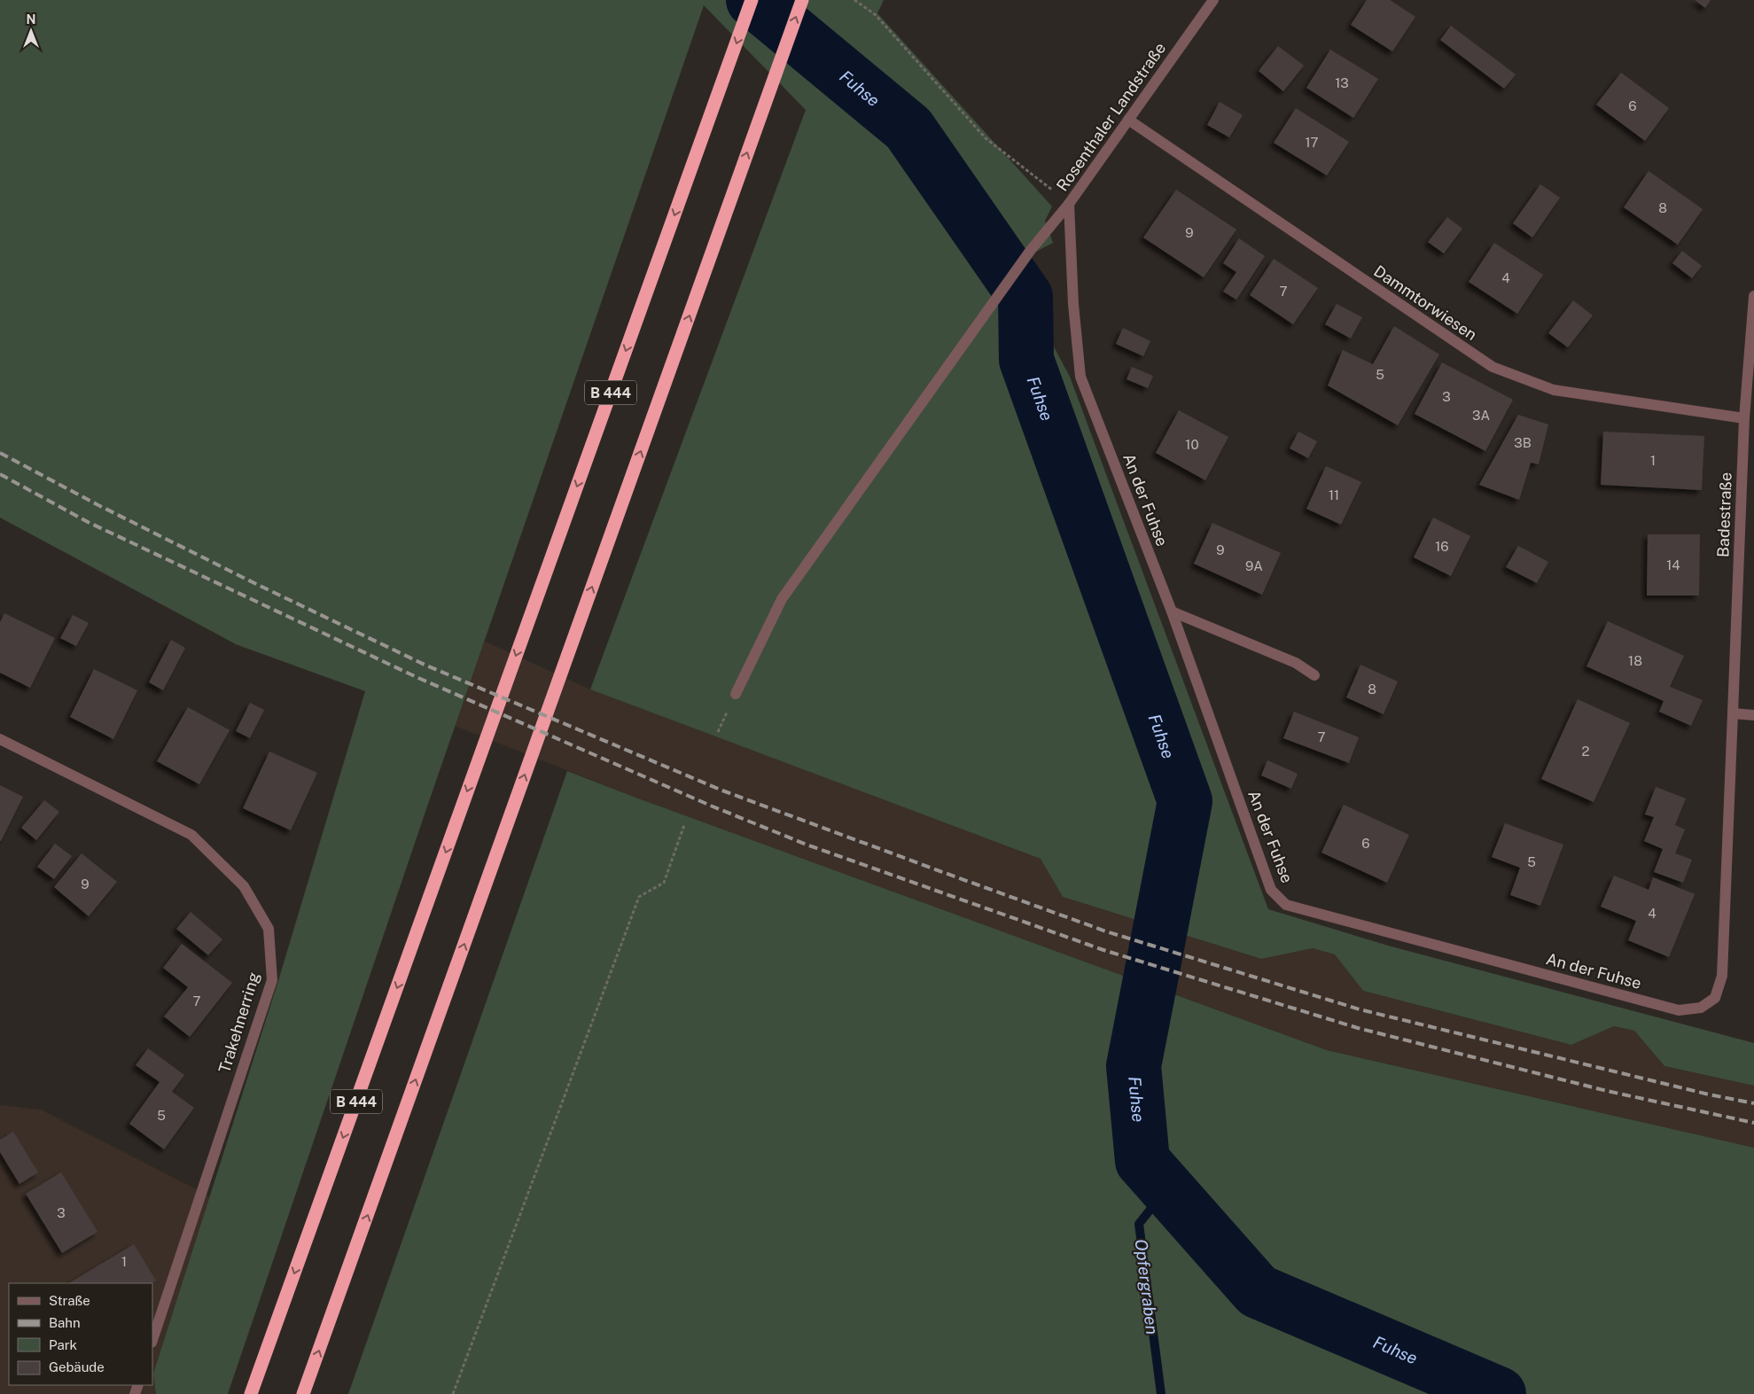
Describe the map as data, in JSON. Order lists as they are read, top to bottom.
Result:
{
  "streets": {
    "highway": ["B 444"],
    "street": [
      "Rosenthaler Landstraße",
      "Dammtorwiesen",
      "An der Fuhse",
      "Badestraße",
      "Trakehnerring"
    ]
  },
  "crossings": [
    ["Rosenthaler Landstraße", "Dammtorwiesen"],
    ["Rosenthaler Landstraße", "An der Fuhse"],
    ["Dammtorwiesen", "Badestraße"],
    ["An der Fuhse", "Badestraße"]
  ],
  "water": ["Fuhse", "Opfergraben"],
  "house_numbers": [
    "13",
    "6",
    "17",
    "8",
    "9",
    "4",
    "7",
    "5",
    "3",
    "3A",
    "3B",
    "10",
    "1",
    "11",
    "16",
    "9",
    "14",
    "9A",
    "18",
    "8",
    "7",
    "2",
    "6",
    "5",
    "9",
    "4",
    "7",
    "5",
    "3",
    "1"
  ],
  "legend": [
    "Straße",
    "Bahn",
    "Park",
    "Gebäude"
  ],
  "north": "top"
}
